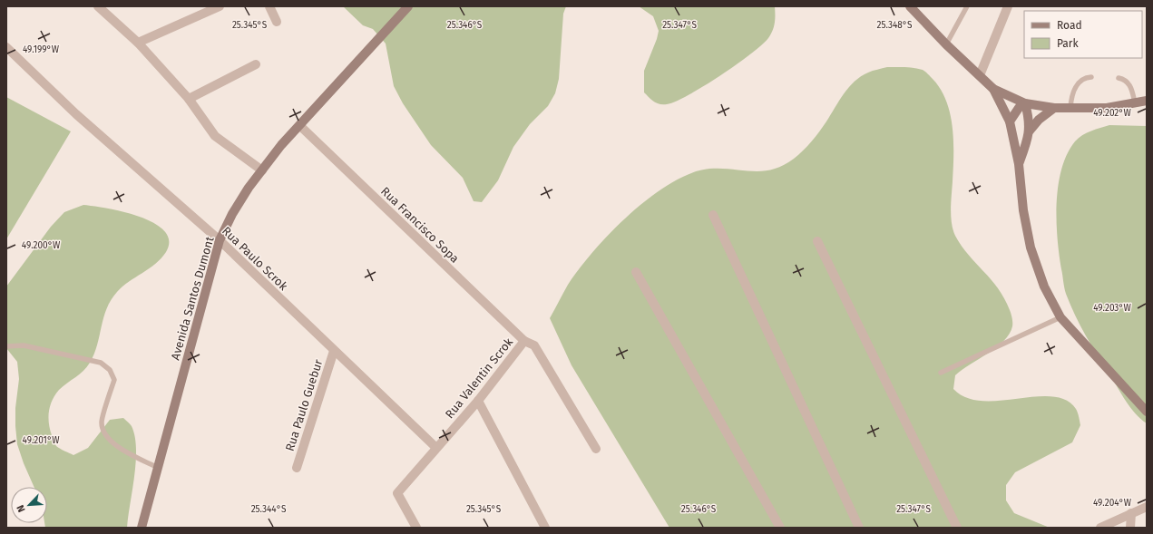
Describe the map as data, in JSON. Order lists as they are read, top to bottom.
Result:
{
  "streets": {
    "main road": ["Avenida Santos Dumont"],
    "street": [
      "Rua Francisco Sopa",
      "Rua Paulo Scrok",
      "Rua Valentin Scrok",
      "Rua Paulo Guebur"
    ]
  },
  "crossings": [
    ["Rua Francisco Sopa", "Avenida Santos Dumont"],
    ["Rua Francisco Sopa", "Rua Valentin Scrok"],
    ["Rua Paulo Scrok", "Avenida Santos Dumont"],
    ["Rua Paulo Scrok", "Rua Valentin Scrok"],
    ["Rua Paulo Scrok", "Rua Paulo Guebur"]
  ],
  "legend": ["Road", "Park"],
  "north": "bottom left",
  "coordinates": [
    "25.345°S",
    "25.346°S",
    "25.347°S",
    "25.348°S",
    "49.199°W",
    "49.202°W",
    "49.200°W",
    "49.203°W",
    "49.201°W",
    "49.204°W",
    "25.344°S"
  ]
}
